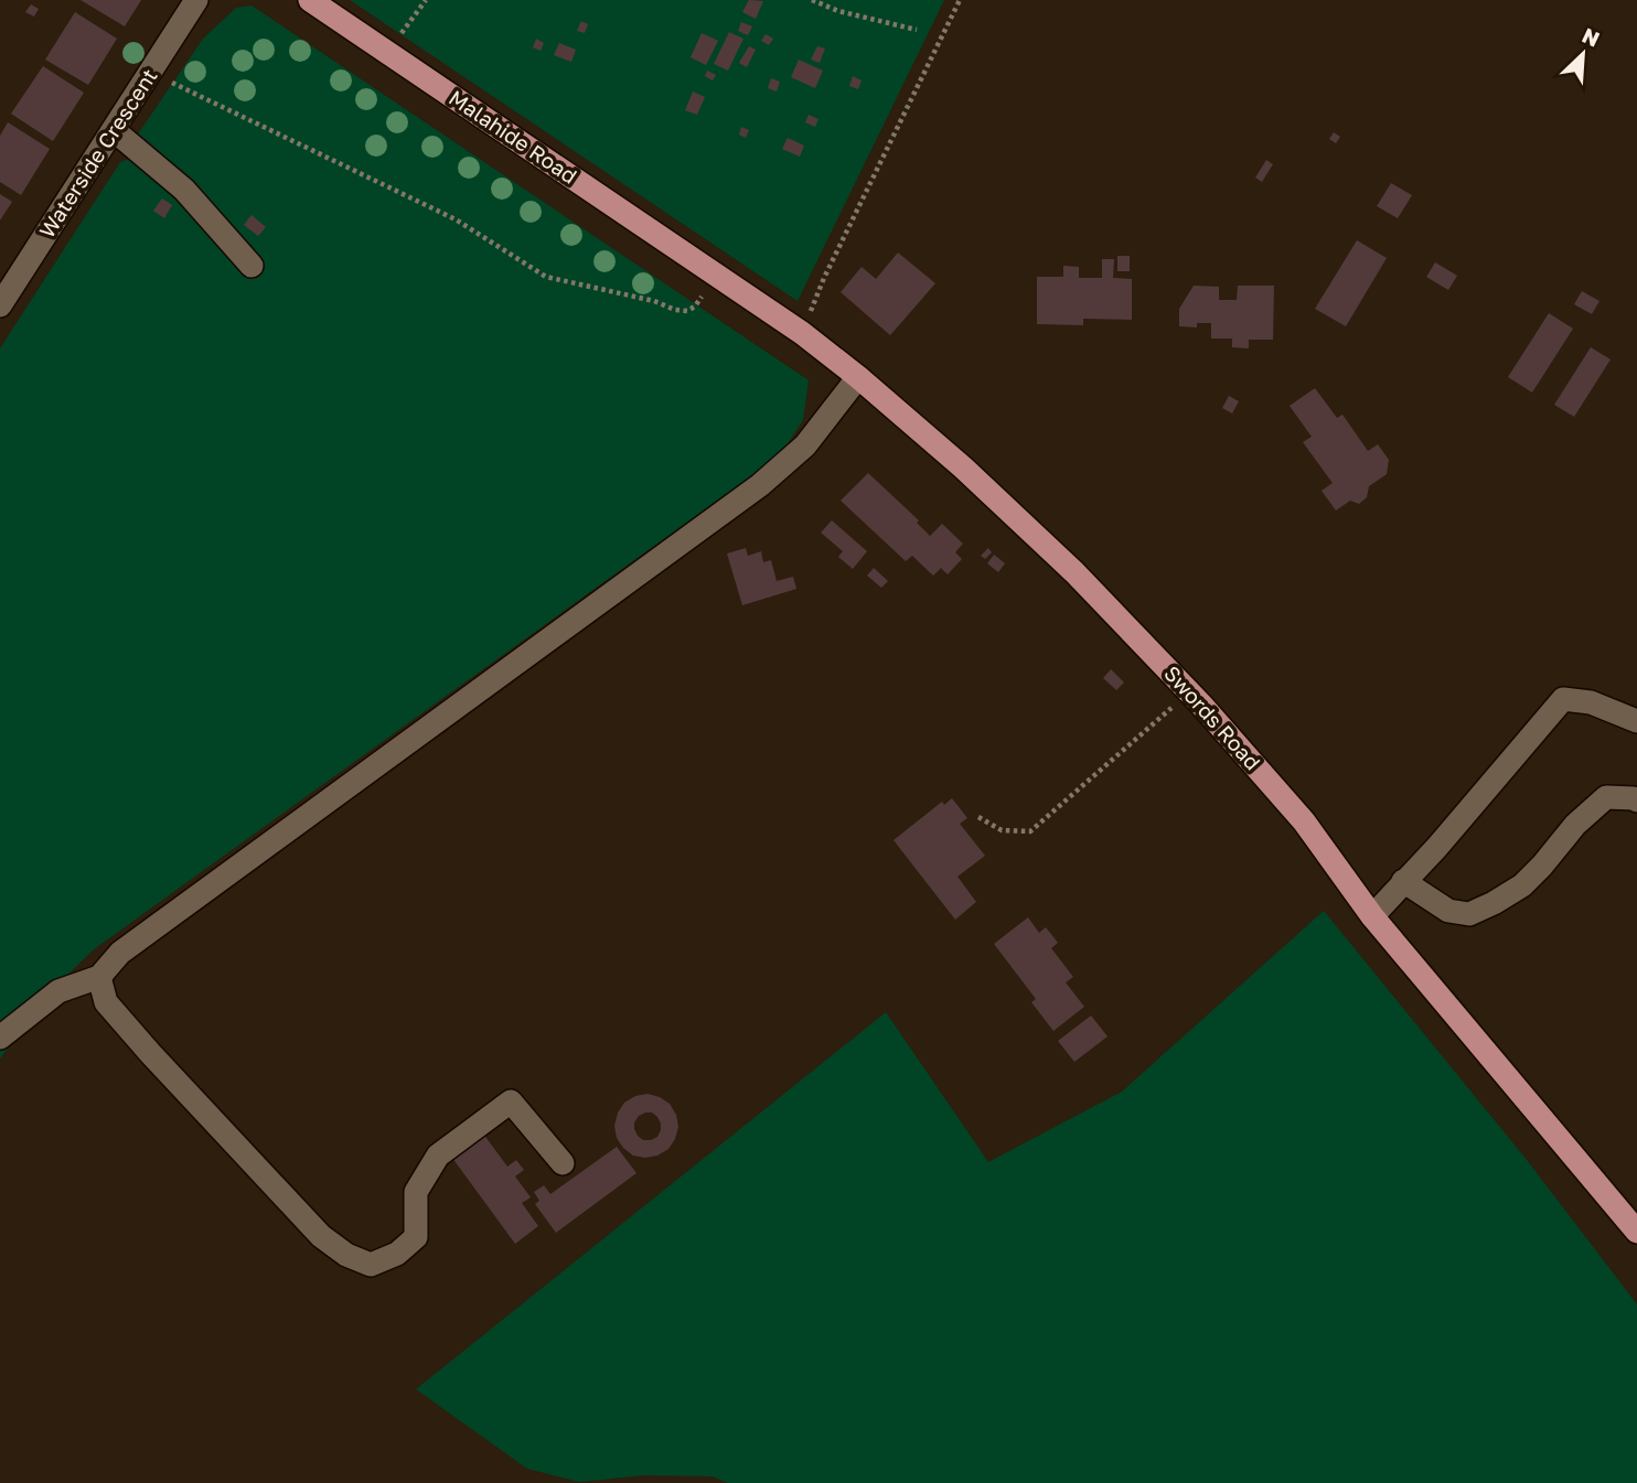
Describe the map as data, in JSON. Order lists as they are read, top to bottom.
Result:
{
  "streets": {
    "main road": ["Malahide Road", "Swords Road"],
    "street": ["Waterside Crescent"]
  },
  "crossings": [
    ["Malahide Road", "Swords Road"]
  ],
  "north": "top right"
}
